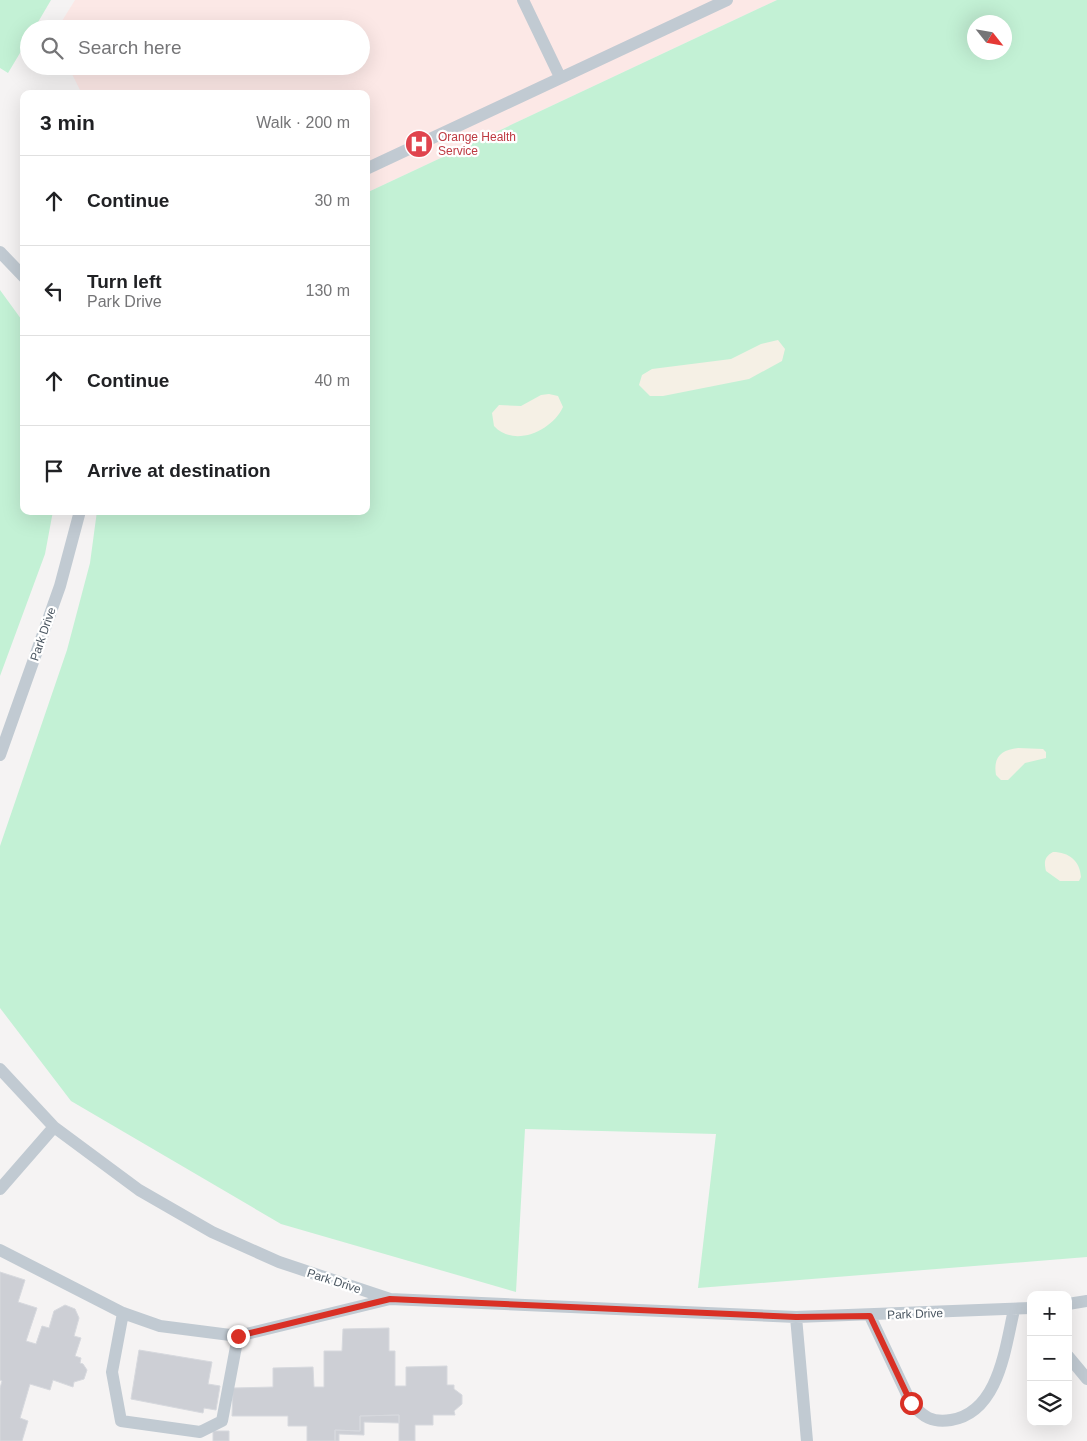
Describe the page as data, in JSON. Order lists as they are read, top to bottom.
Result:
{
  "streets": {
    "lane": ["Park Drive"]
  },
  "places": {
    "hospital": ["Orange Health Service"]
  },
  "north": "bottom right",
  "page": {
    "search": "Search here",
    "heading": ["3 min", "Walk · 200 m"],
    "list": [
      ["Continue", "30 m"],
      ["Turn left", "Park Drive", "130 m"],
      ["Continue", "40 m"],
      "Arrive at destination"
    ],
    "map_buttons": ["+", "−"]
  }
}
